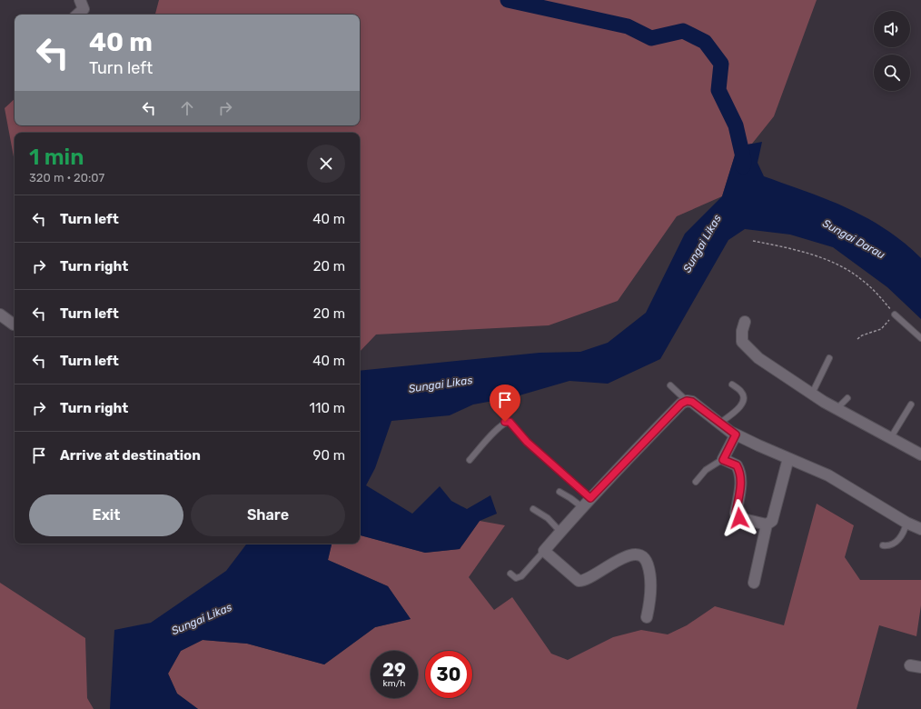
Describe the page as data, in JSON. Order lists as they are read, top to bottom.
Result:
{
  "water": ["Sungai Darau", "Sungai Likas"],
  "page": {
    "turn": ["40 m", "Turn left"],
    "heading": ["1 min", "320 m · 20:07"],
    "list": [
      {
        "name": "Turn left",
        "value": "40 m"
      },
      {
        "name": "Turn right",
        "value": "20 m"
      },
      {
        "name": "Turn left",
        "value": "20 m"
      },
      {
        "name": "Turn left",
        "value": "40 m"
      },
      {
        "name": "Turn right",
        "value": "110 m"
      },
      {
        "name": "Arrive at destination",
        "value": "90 m"
      }
    ],
    "buttons": ["Exit", "Share"],
    "speed": "29 km/h",
    "limit": "30"
  }
}
